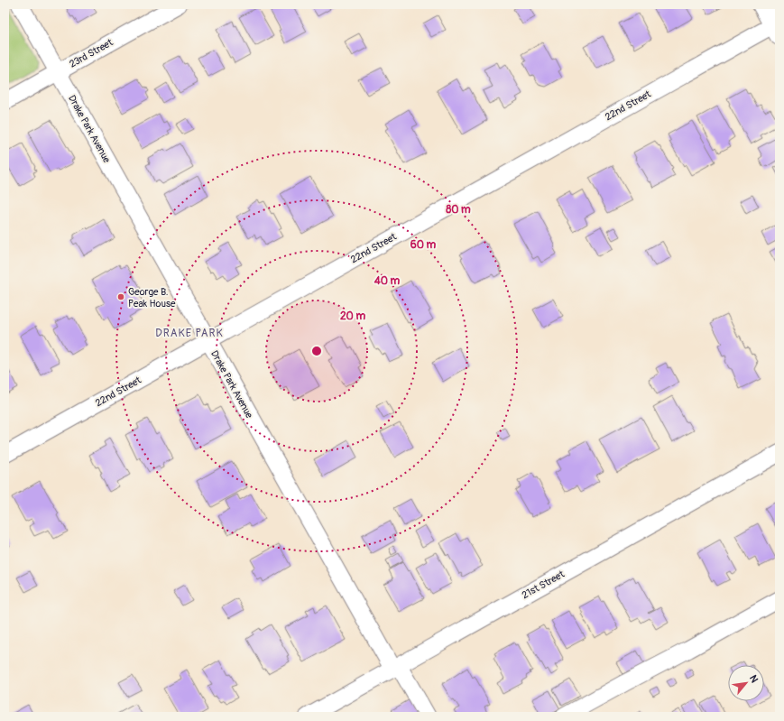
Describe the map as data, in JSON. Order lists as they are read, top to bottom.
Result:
{
  "streets": {
    "street": [
      "23rd Street",
      "22nd Street",
      "Drake Park Avenue",
      "21st Street"
    ]
  },
  "crossings": [
    ["23rd Street", "Drake Park Avenue"],
    ["22nd Street", "Drake Park Avenue"],
    ["Drake Park Avenue", "21st Street"]
  ],
  "districts": ["DRAKE PARK"],
  "places": ["George B. Peak House"],
  "north": "top right",
  "rings": [
    "80 m",
    "60 m",
    "40 m",
    "20 m"
  ]
}
